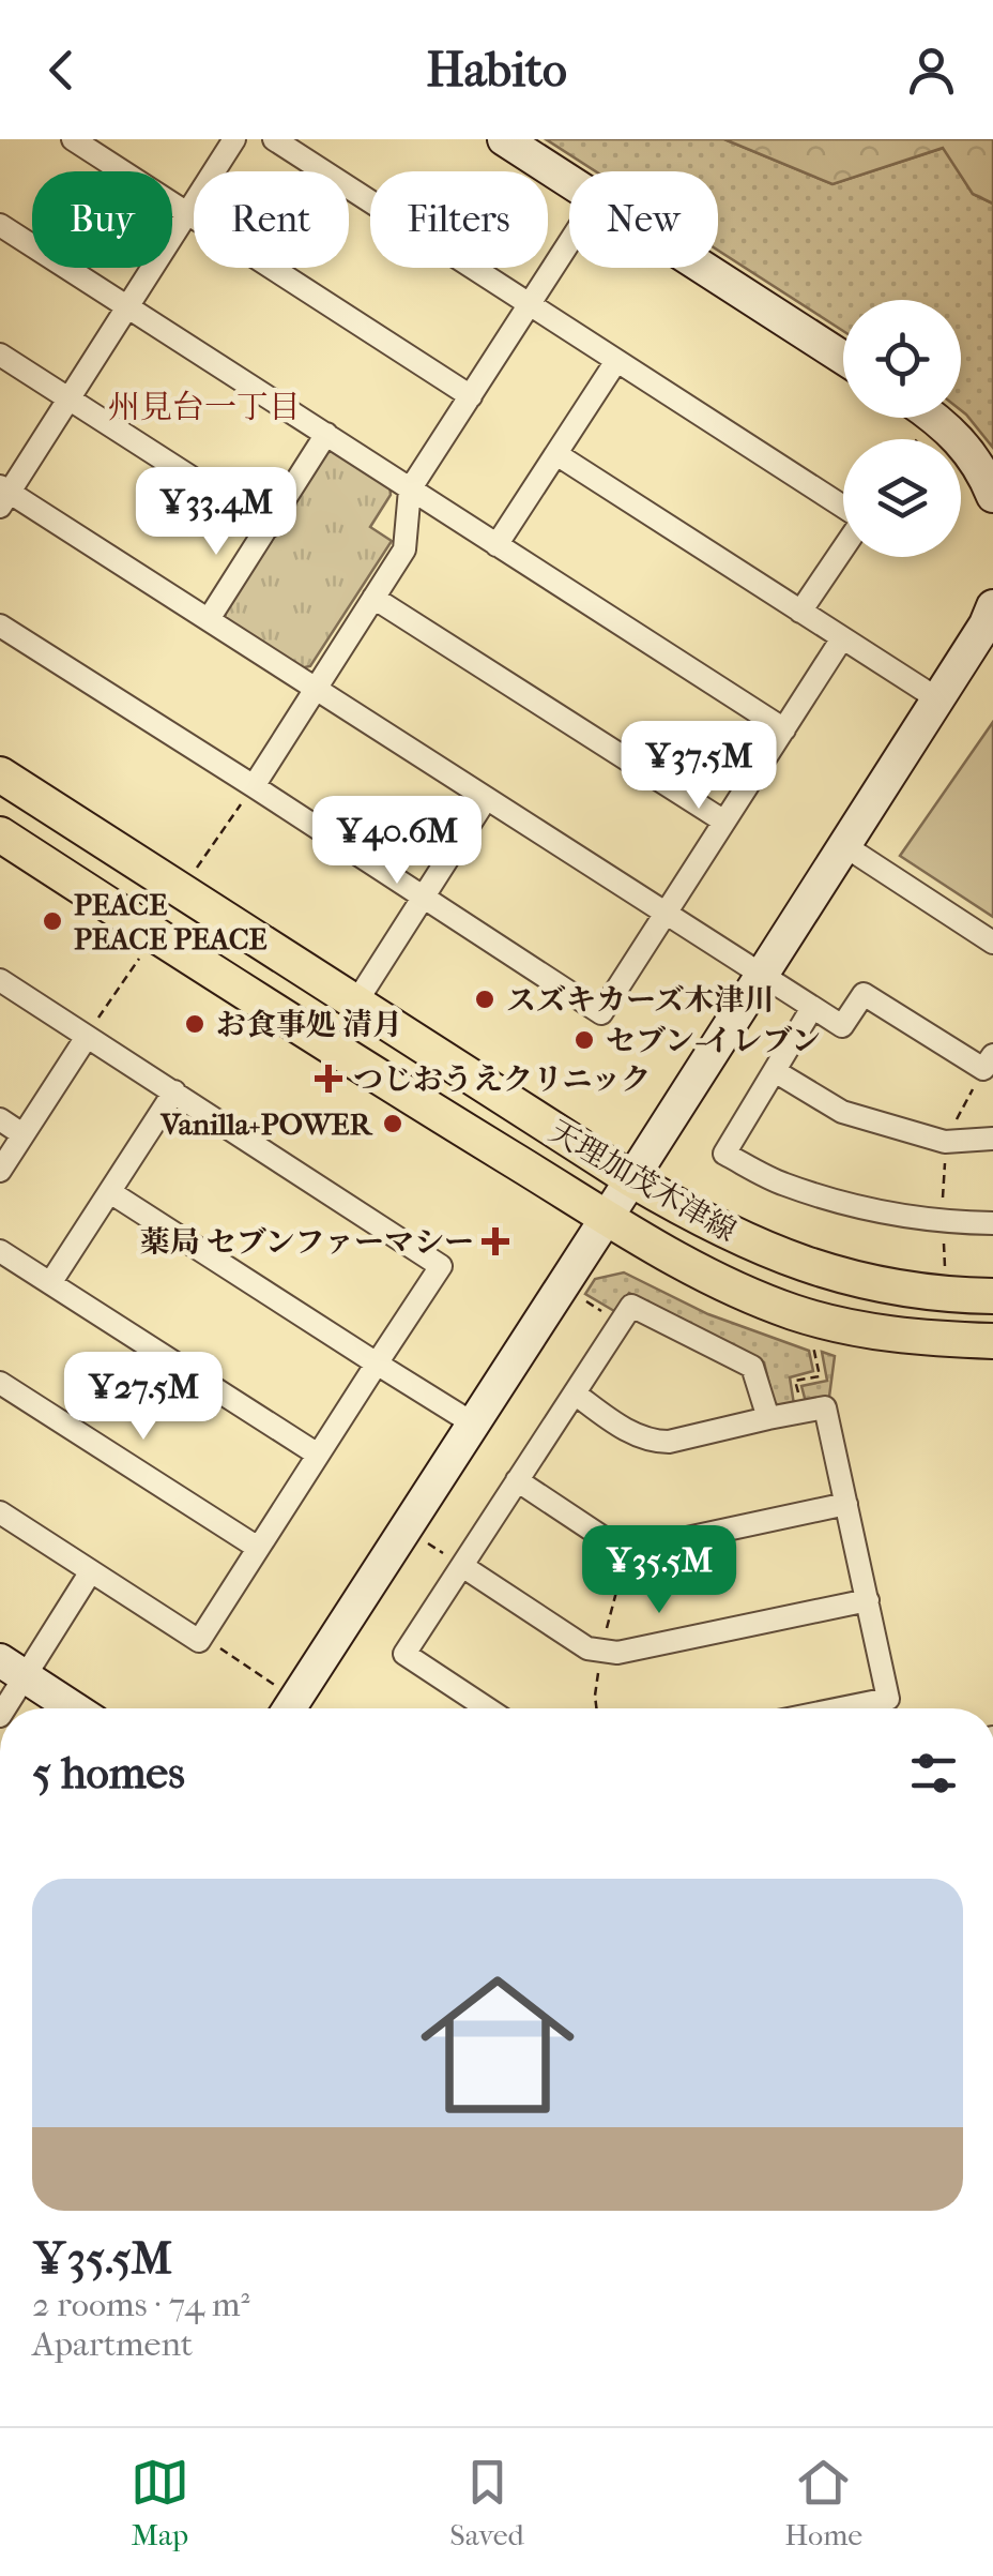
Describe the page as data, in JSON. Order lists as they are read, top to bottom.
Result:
{
  "streets": {
    "main road": ["天理加茂木津線"]
  },
  "districts": ["州見台一丁目"],
  "places": {
    "other": [
      "PEACE PEACE PEACE",
      "スズキカーズ木津川",
      "お食事処 清月",
      "セブン-イレブン",
      "Vanilla+POWER"
    ],
    "health": ["つじおうえクリニック", "薬局 セブンファーマシー"]
  },
  "page": {
    "header": "Habito",
    "chip": [
      "Buy",
      "Rent",
      "Filters",
      "New"
    ],
    "price": [
      "¥33.4M",
      "¥37.5M",
      "¥40.6M",
      "¥27.5M",
      "¥35.5M"
    ],
    "heading": "5 homes",
    "list": [
      {
        "name": "¥35.5M",
        "note": "2 rooms · 74 m² · Apartment"
      }
    ],
    "tabs": ["Map", "Saved", "Home"]
  }
}
